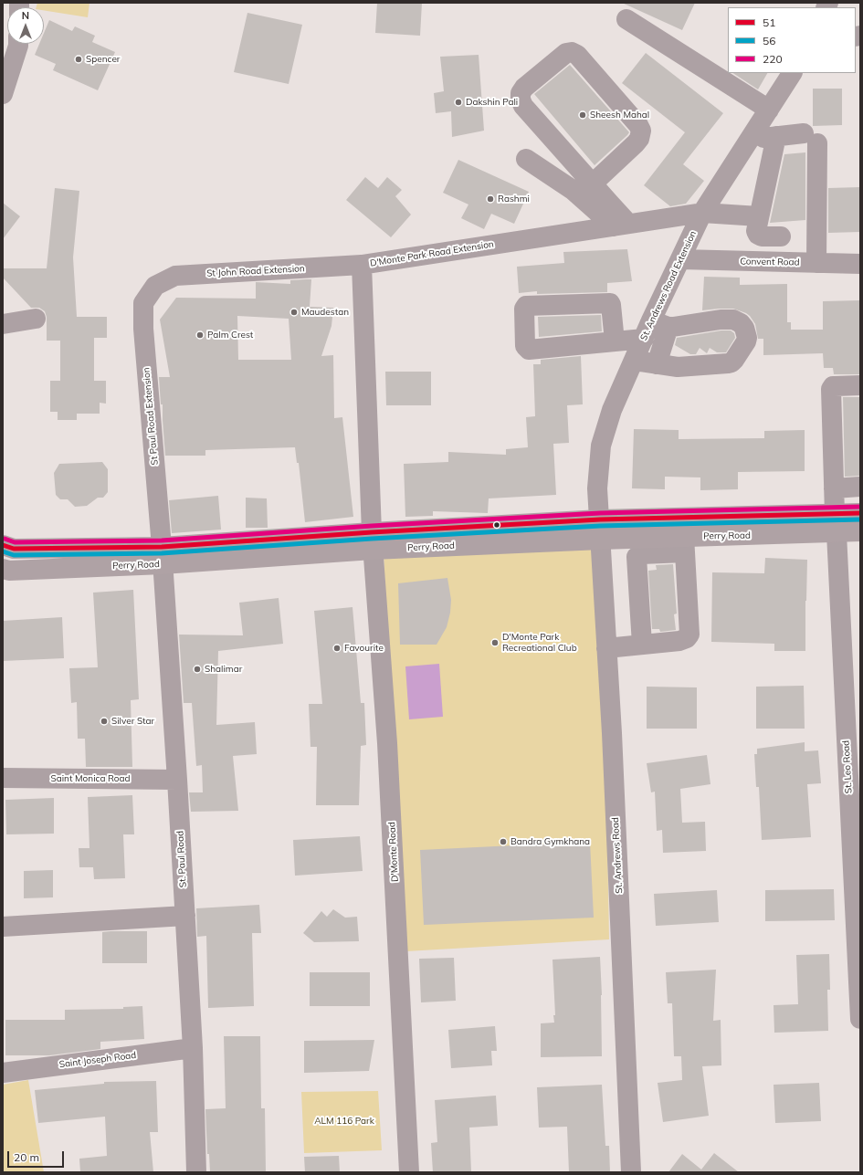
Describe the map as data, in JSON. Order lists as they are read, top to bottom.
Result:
{
  "streets": {
    "main road": ["Perry Road"],
    "street": [
      "D'Monte Park Road Extension",
      "Convent Road",
      "St John Road Extension",
      "St. Andrews Road Extension",
      "St Paul Road Extension",
      "St. Leo Road",
      "Saint Monica Road",
      "D'Monte Road",
      "St. Andrews Road",
      "St. Paul Road",
      "Saint Joseph Road"
    ]
  },
  "crossings": [
    ["D'Monte Park Road Extension", "St John Road Extension"],
    ["D'Monte Park Road Extension", "St. Andrews Road Extension"],
    ["D'Monte Park Road Extension", "Perry Road"],
    ["D'Monte Park Road Extension", "D'Monte Road"],
    ["Convent Road", "St. Andrews Road Extension"],
    ["St John Road Extension", "St Paul Road Extension"],
    ["St. Andrews Road Extension", "Perry Road"],
    ["St. Andrews Road Extension", "St. Andrews Road"],
    ["St Paul Road Extension", "Perry Road"],
    ["St Paul Road Extension", "St. Paul Road"],
    ["Perry Road", "St. Leo Road"],
    ["Perry Road", "D'Monte Road"],
    ["Perry Road", "St. Andrews Road"],
    ["Perry Road", "St. Paul Road"],
    ["Saint Monica Road", "St. Paul Road"],
    ["St. Paul Road", "Saint Joseph Road"]
  ],
  "parks": ["ALM 116 Park"],
  "places": [
    "Spencer",
    "Dakshin Pali",
    "Sheesh Mahal",
    "Rashmi",
    "Maudestan",
    "Palm Crest",
    "D'Monte Park Recreational Club",
    "Favourite",
    "Shalimar",
    "Silver Star",
    "Bandra Gymkhana"
  ],
  "lines": ["transit line 220", "transit line 51", "transit line 56"],
  "legend": ["51", "56", "220"],
  "scale_bar": "20 m",
  "north": "top"
}
